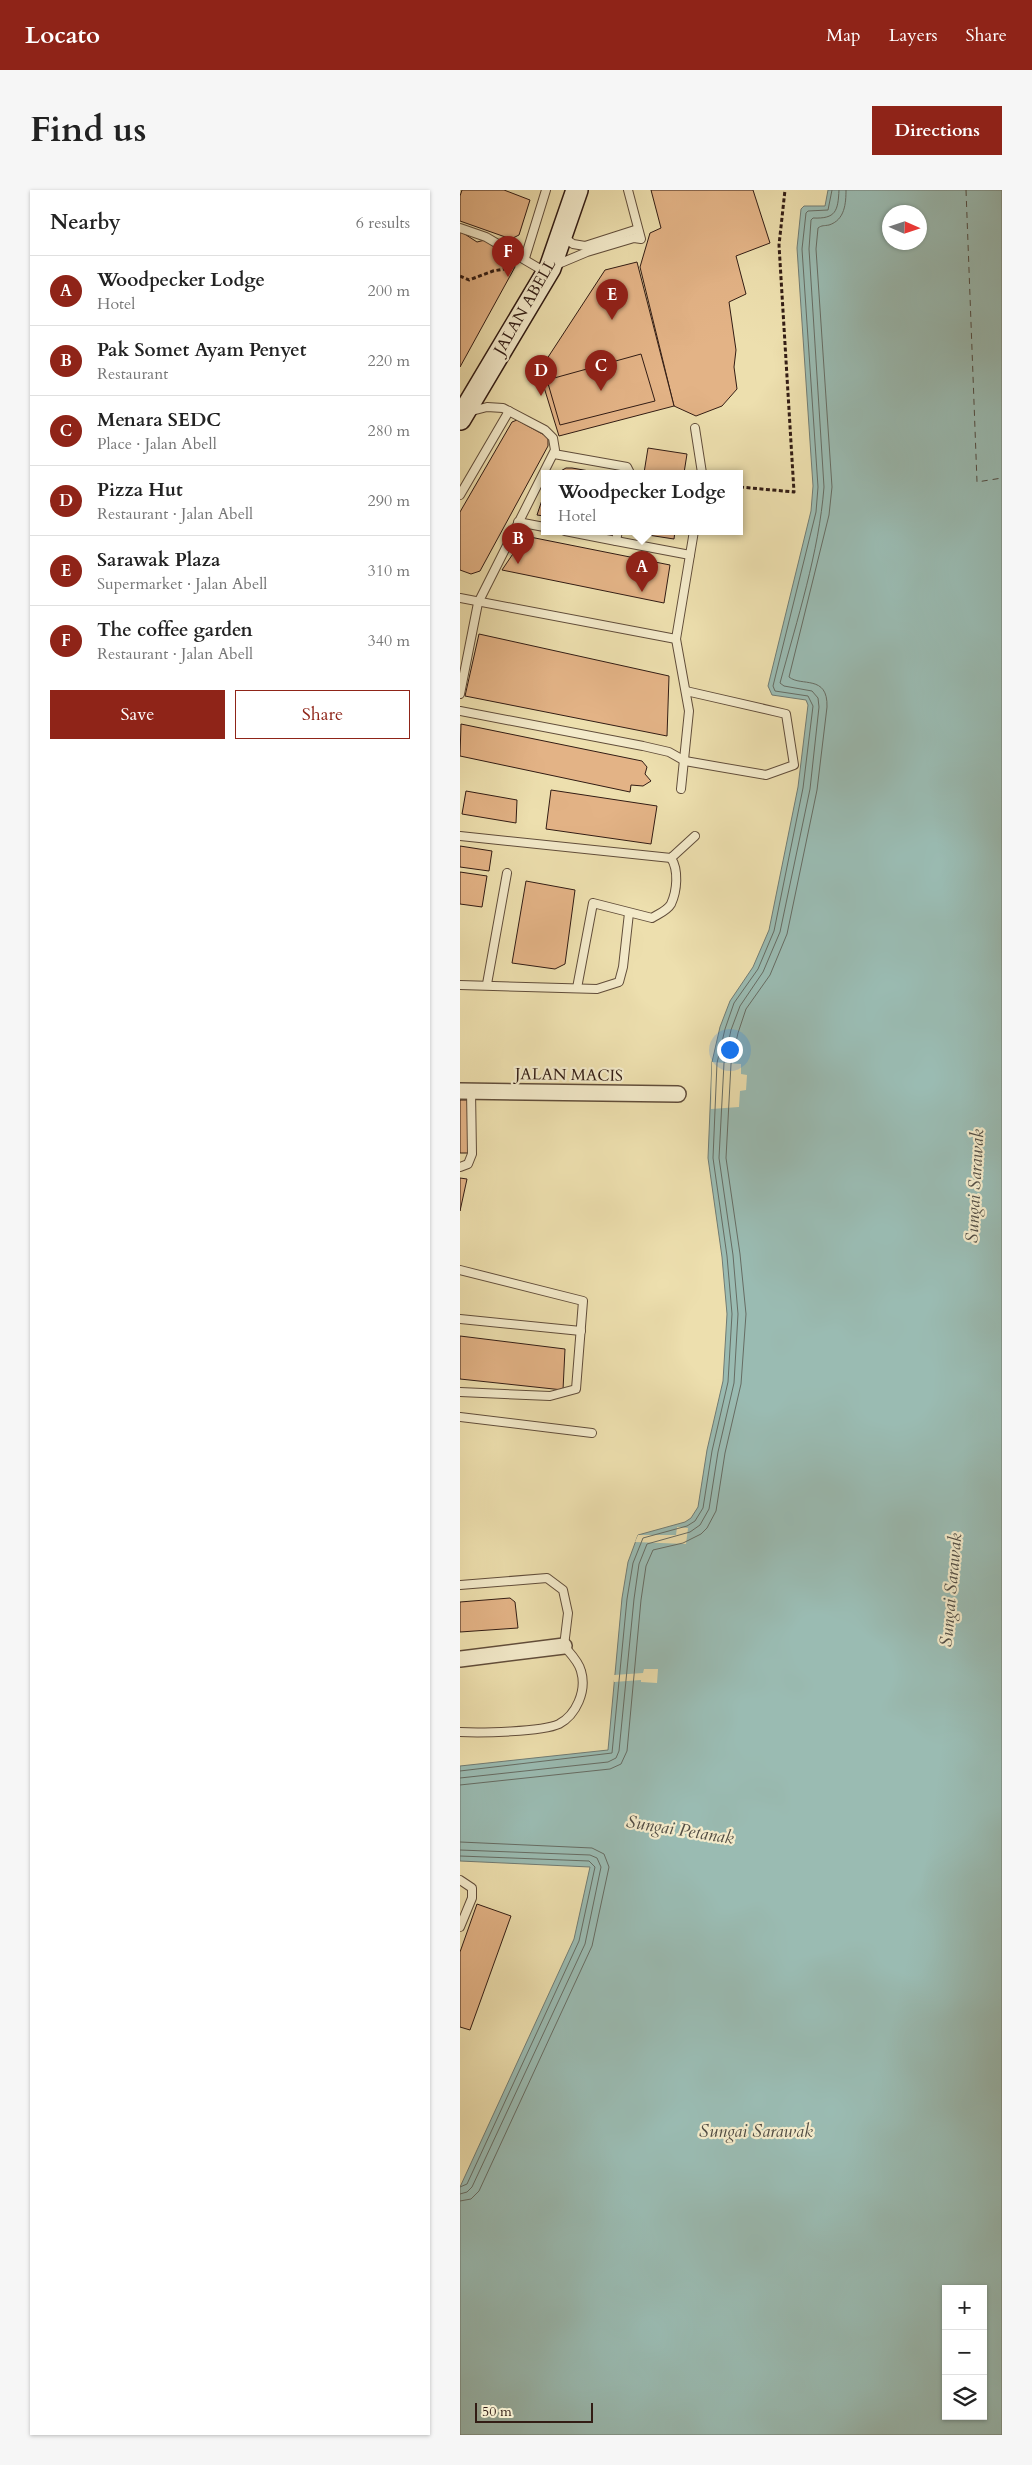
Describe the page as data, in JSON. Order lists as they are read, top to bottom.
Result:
{
  "streets": {
    "main road": ["JALAN ABELL"],
    "street": ["JALAN MACIS"]
  },
  "water": ["Sungai Sarawak", "Sungai Petanak"],
  "scale_bar": "50 m",
  "north": "right",
  "page": {
    "header": "Locato",
    "nav": ["Map", "Layers", "Share"],
    "title": "Find us",
    "buttons": [
      "Directions",
      ["Save", "Share"]
    ],
    "heading": ["Nearby", "6 results"],
    "pins": [
      "F",
      "E",
      "C",
      "D",
      "B",
      "A"
    ],
    "list": [
      {
        "mark": "A",
        "name": "Woodpecker Lodge",
        "note": "Hotel",
        "value": "200 m"
      },
      {
        "mark": "B",
        "name": "Pak Somet Ayam Penyet",
        "note": "Restaurant",
        "value": "220 m"
      },
      {
        "mark": "C",
        "name": "Menara SEDC",
        "note": "Place · Jalan Abell",
        "value": "280 m"
      },
      {
        "mark": "D",
        "name": "Pizza Hut",
        "note": "Restaurant · Jalan Abell",
        "value": "290 m"
      },
      {
        "mark": "E",
        "name": "Sarawak Plaza",
        "note": "Supermarket · Jalan Abell",
        "value": "310 m"
      },
      {
        "mark": "F",
        "name": "The coffee garden",
        "note": "Restaurant · Jalan Abell",
        "value": "340 m"
      }
    ],
    "popup": ["Woodpecker Lodge", "Hotel"],
    "map_buttons": ["+", "−"],
    "scale": "50 m"
  }
}
